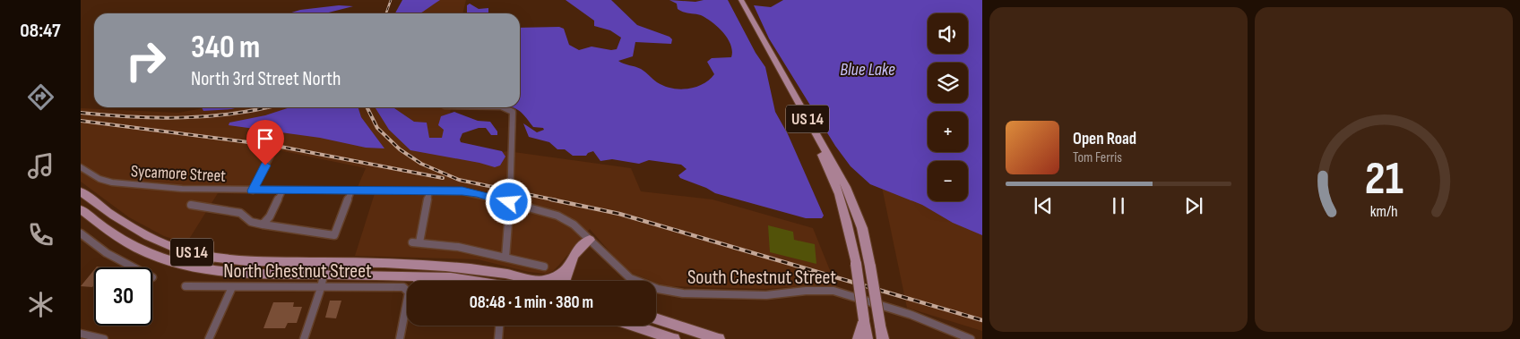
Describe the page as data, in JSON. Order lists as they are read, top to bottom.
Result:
{
  "streets": {
    "main road": ["US 14"],
    "street": ["Sycamore Street", "North Chestnut Street", "South Chestnut Street"]
  },
  "crossings": [
    ["Sycamore Street", "South Chestnut Street"]
  ],
  "water": ["Blue Lake"],
  "page": {
    "tabs": "08:47",
    "map_buttons": ["+", "−"],
    "turn": ["340 m", "North 3rd Street North"],
    "song": ["Open Road", "Tom Ferris"],
    "limit": "30",
    "trip": "08:48 · 1 min · 380 m",
    "gauge": ["21", "km/h"]
  }
}
